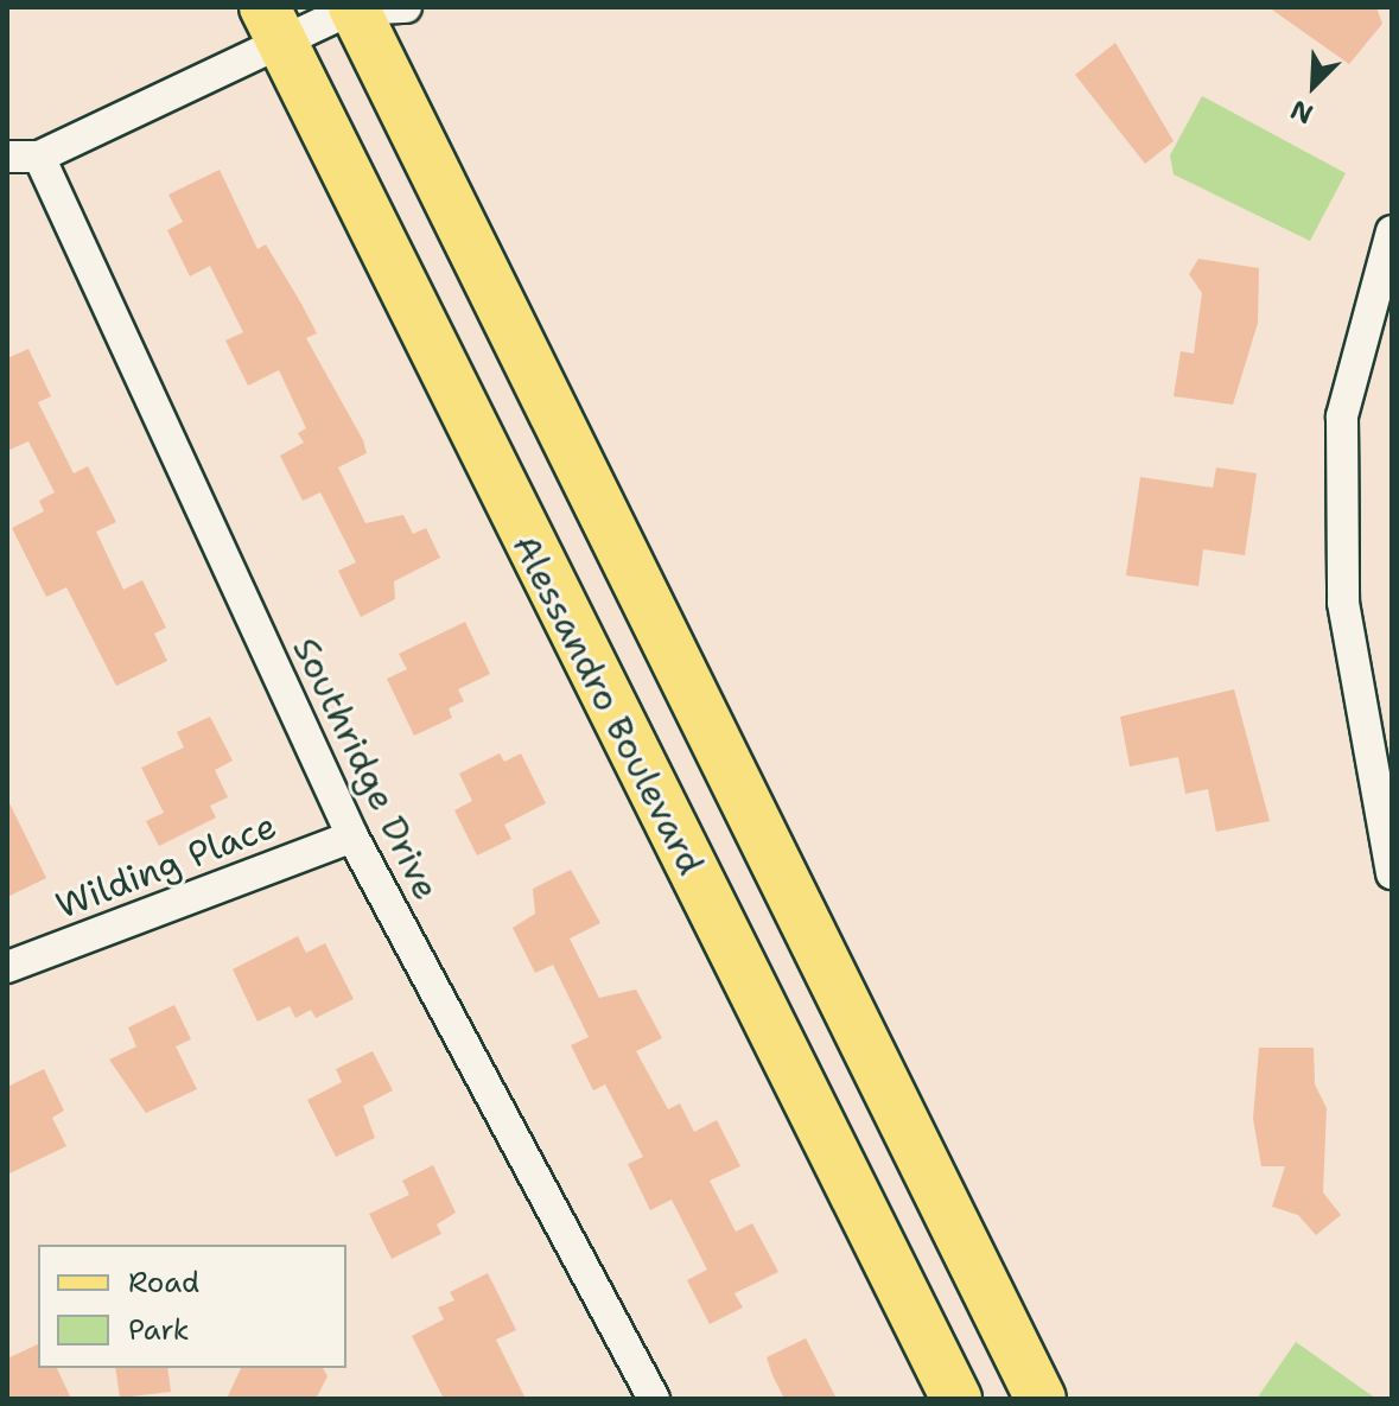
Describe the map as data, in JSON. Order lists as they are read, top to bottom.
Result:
{
  "streets": {
    "main road": ["Alessandro Boulevard"],
    "street": ["Southridge Drive", "Wilding Place"]
  },
  "crossings": [
    ["Southridge Drive", "Wilding Place"]
  ],
  "legend": ["Road", "Park"],
  "north": "bottom left"
}
